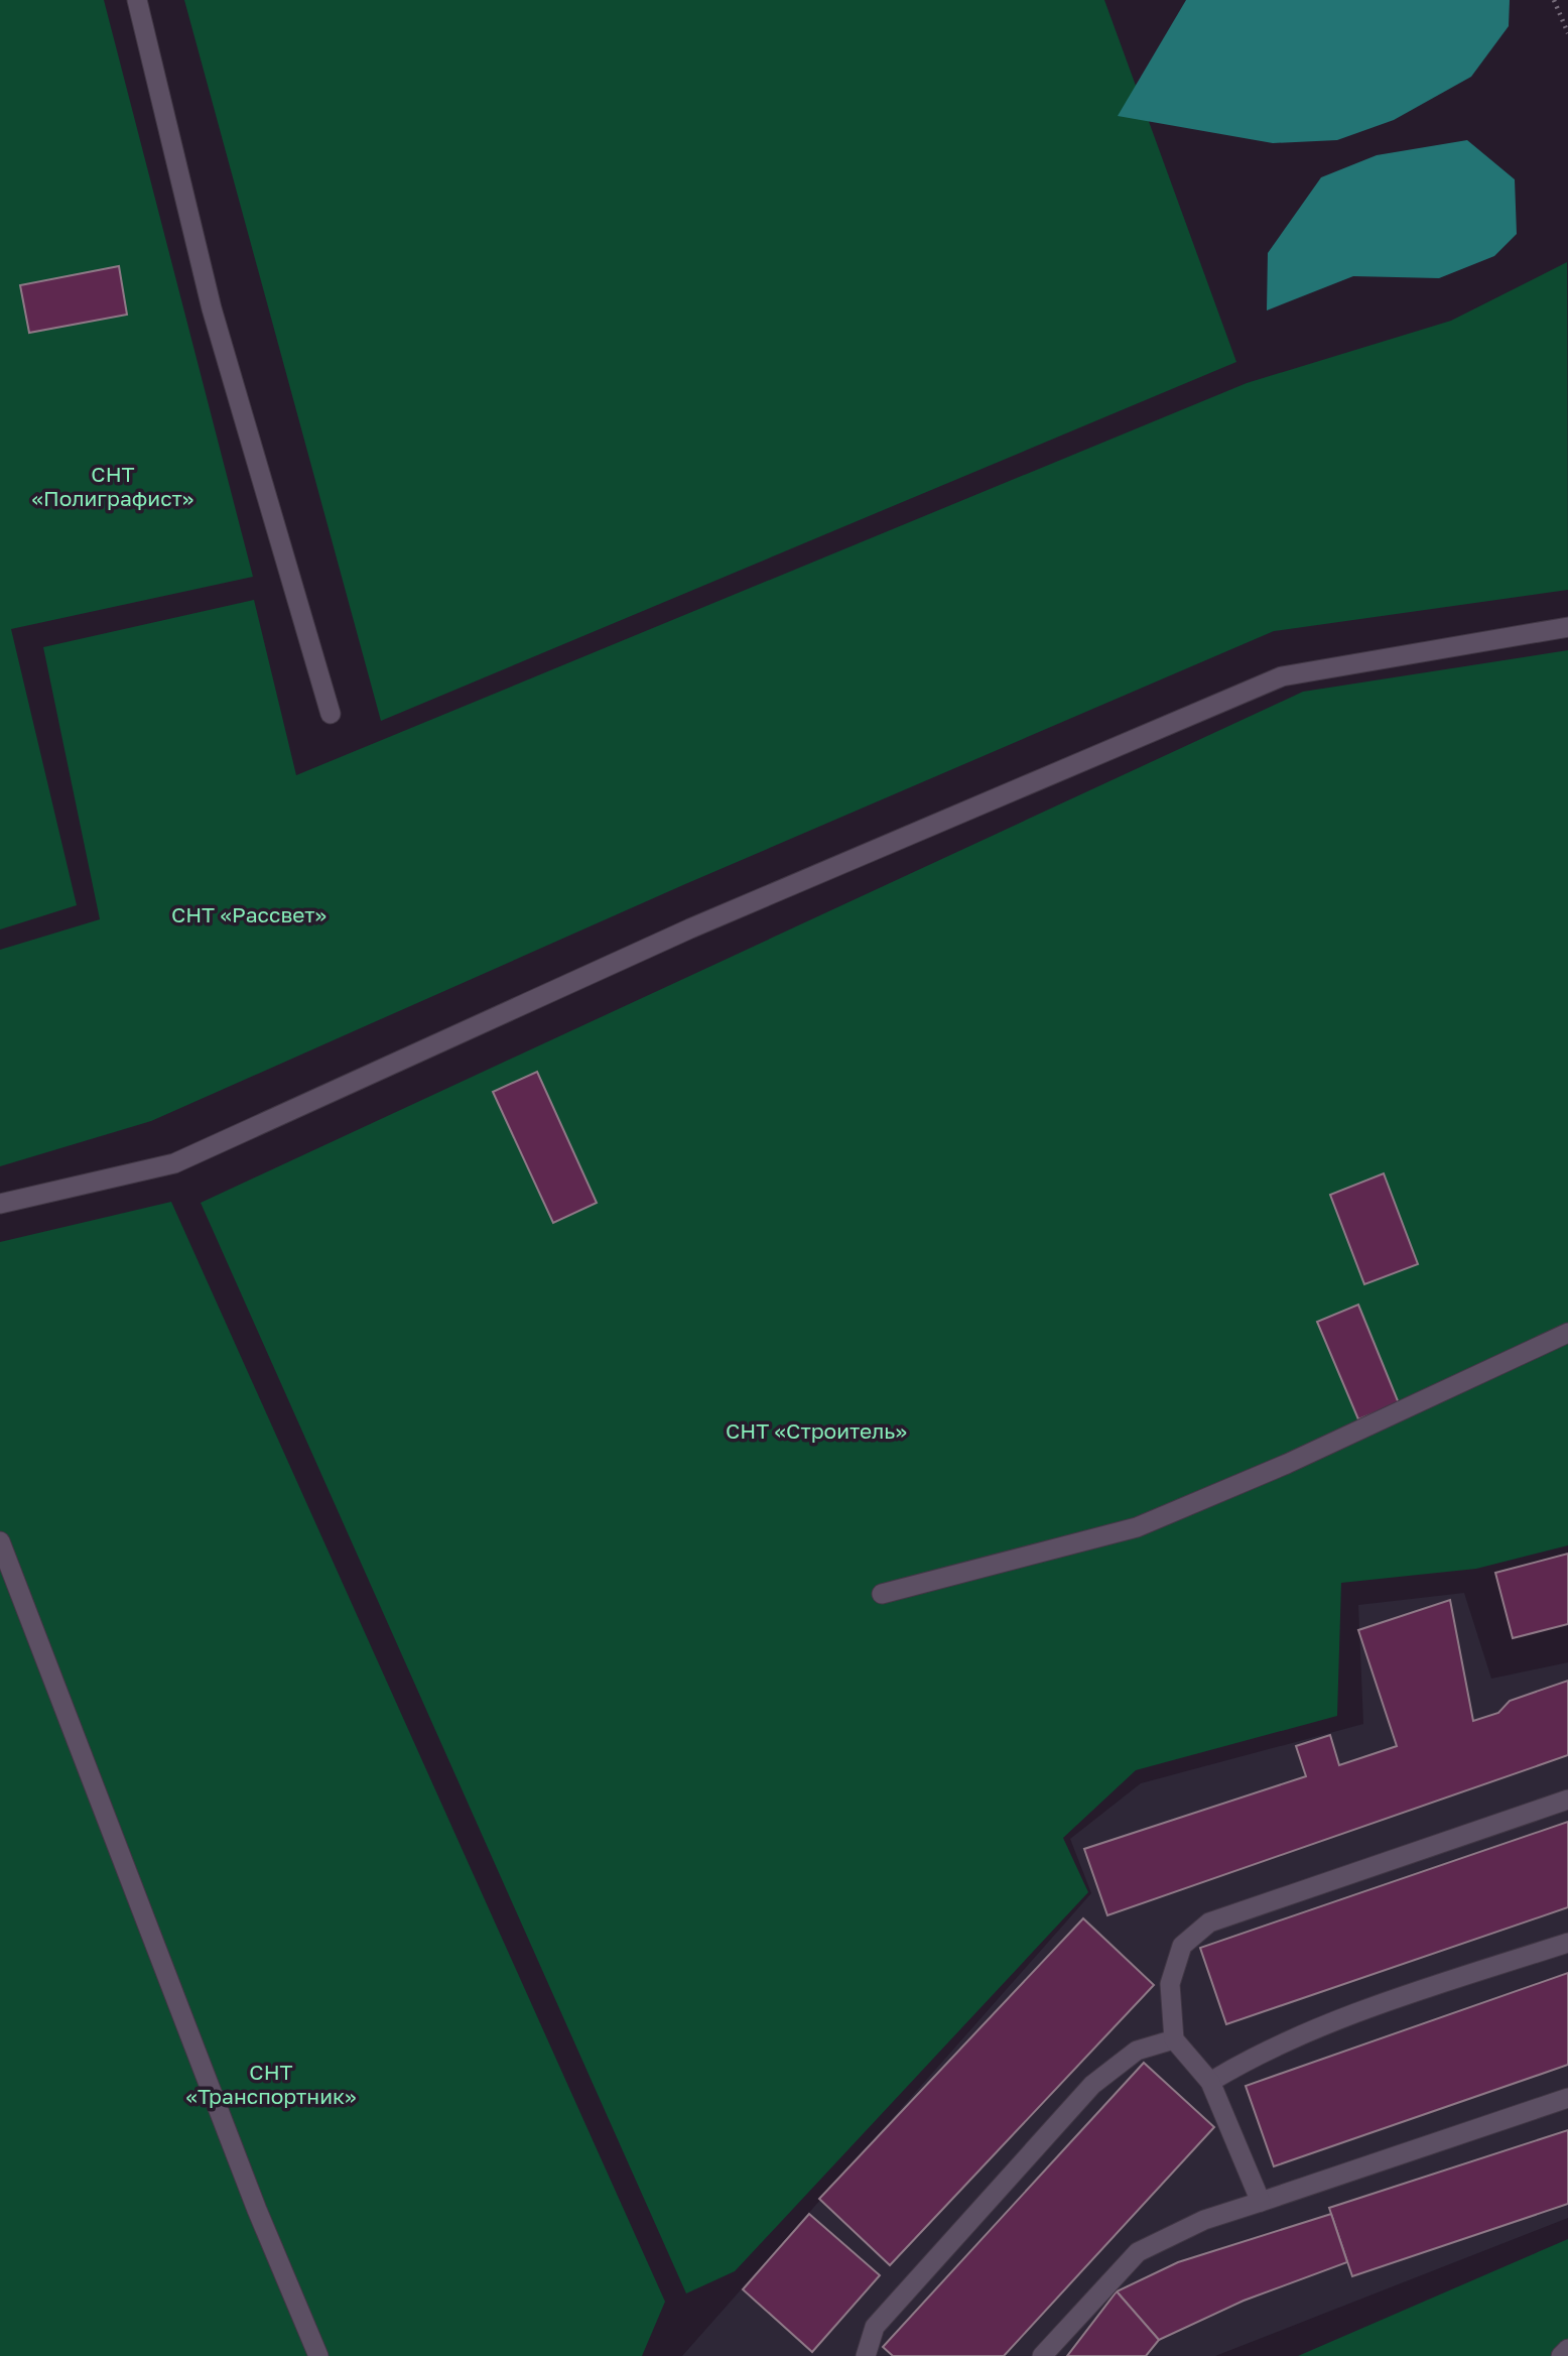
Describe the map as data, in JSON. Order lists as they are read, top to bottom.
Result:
{
  "parks": [
    "СНТ «Полиграфист»",
    "СНТ «Рассвет»",
    "СНТ «Строитель»",
    "СНТ «Транспортник»"
  ]
}
